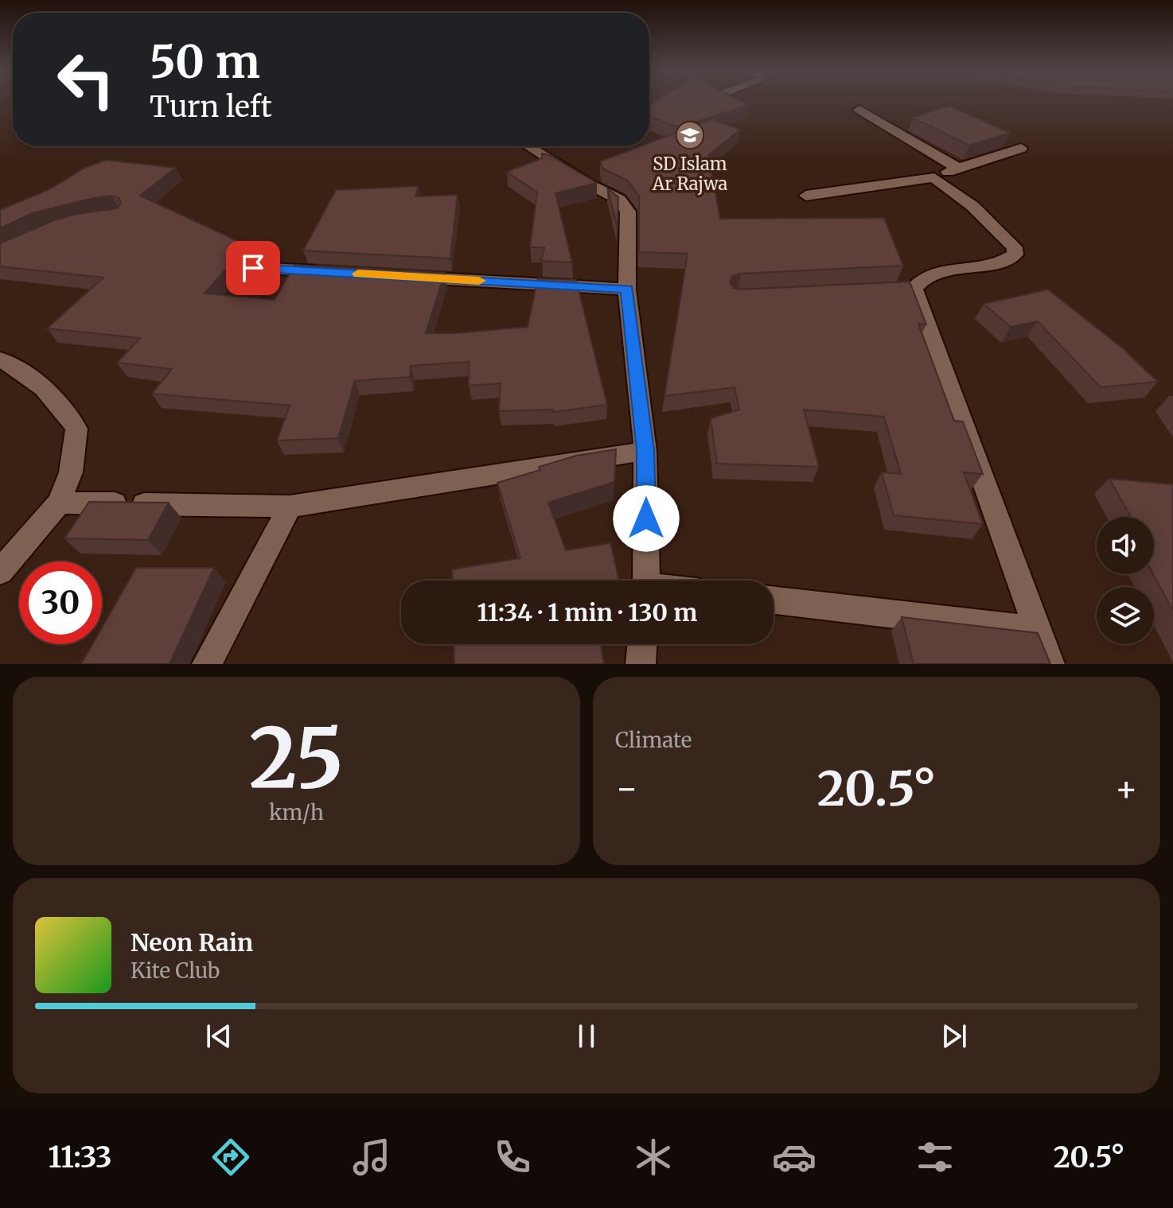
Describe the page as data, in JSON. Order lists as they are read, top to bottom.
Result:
{
  "places": {
    "school or university": ["SD Islam Ar Rajwa"]
  },
  "page": {
    "turn": ["50 m", "Turn left"],
    "limit": "30",
    "trip": "11:34 · 1 min · 130 m",
    "tile": [
      ["25", "km/h"],
      "Climate"
    ],
    "heat": ["−", "20.5°", "+"],
    "song": ["Neon Rain", "Kite Club"],
    "tabs": ["11:33", "20.5°"]
  }
}
